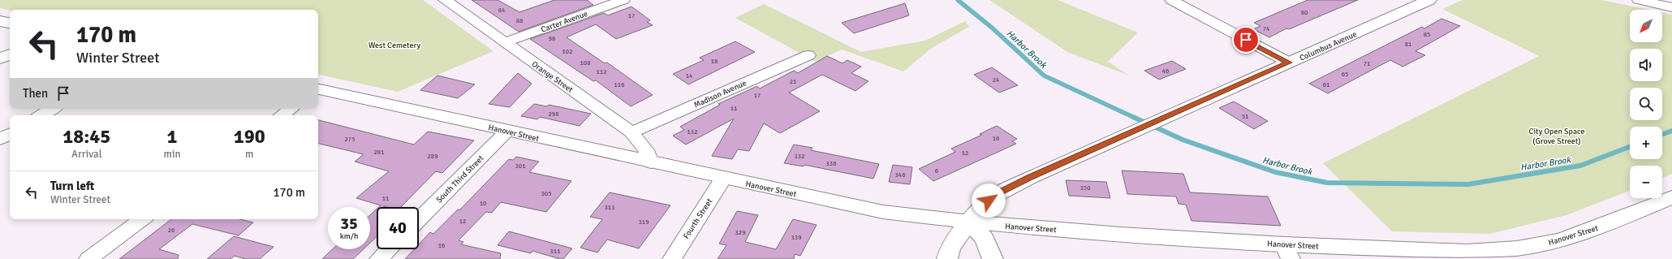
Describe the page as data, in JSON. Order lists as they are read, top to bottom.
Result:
{
  "streets": {
    "main road": ["Columbus Avenue", "Hanover Street"],
    "street": [
      "Carter Avenue",
      "Orange Street",
      "Madison Avenue",
      "South Third Street",
      "Fourth Street"
    ]
  },
  "crossings": [
    ["Carter Avenue", "Orange Street"],
    ["Columbus Avenue", "Hanover Street"],
    ["Orange Street", "Madison Avenue"],
    ["Orange Street", "Hanover Street"],
    ["Hanover Street", "South Third Street"],
    ["Hanover Street", "Fourth Street"]
  ],
  "water": ["Harbor Brook"],
  "parks": ["West Cemetery", "City Open Space (Grove Street)"],
  "house_numbers": [
    "84",
    "80",
    "17",
    "88",
    "74",
    "85",
    "98",
    "81",
    "102",
    "18",
    "108",
    "71",
    "46",
    "112",
    "65",
    "14",
    "24",
    "21",
    "116",
    "61",
    "17",
    "11",
    "298",
    "51",
    "132",
    "16",
    "275",
    "281",
    "12",
    "289",
    "332",
    "336",
    "301",
    "6",
    "346",
    "350",
    "305",
    "11",
    "10",
    "313",
    "12",
    "319",
    "26",
    "329",
    "339",
    "16",
    "311"
  ],
  "north": "bottom left",
  "page": {
    "map_buttons": ["+", "−"],
    "turn": ["170 m", "Winter Street"],
    "then": "Then",
    "eta": [
      "18:45",
      "Arrival",
      "1",
      "min",
      "190",
      "m"
    ],
    "list": [
      {
        "name": "Turn left",
        "note": "Winter Street",
        "value": "170 m"
      }
    ],
    "speed": "35 km/h",
    "limit": "40"
  }
}
